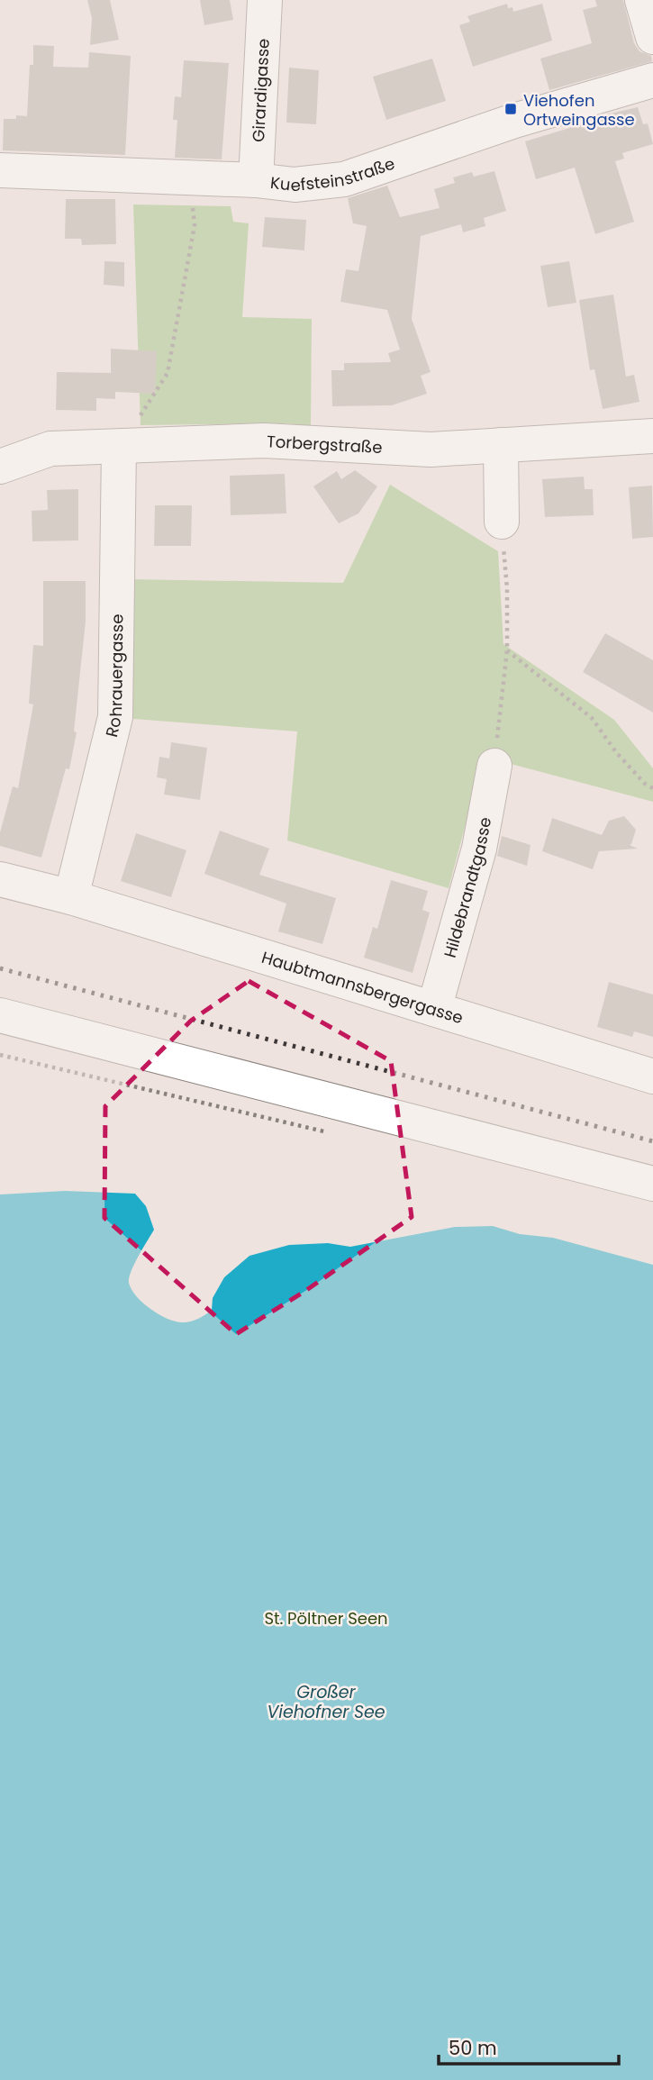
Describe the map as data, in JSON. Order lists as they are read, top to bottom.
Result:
{
  "streets": {
    "street": [
      "Girardigasse",
      "Kuefsteinstraße",
      "Torbergstraße",
      "Rohrauergasse",
      "Hildebrandtgasse",
      "Haubtmannsbergergasse"
    ]
  },
  "crossings": [
    ["Girardigasse", "Kuefsteinstraße"],
    ["Torbergstraße", "Rohrauergasse"],
    ["Rohrauergasse", "Haubtmannsbergergasse"],
    ["Hildebrandtgasse", "Haubtmannsbergergasse"]
  ],
  "water": ["Großer Viehofner See"],
  "parks": ["St. Pöltner Seen"],
  "places": {
    "transit": ["Viehofen Ortweingasse"]
  },
  "scale_bar": "50 m"
}
